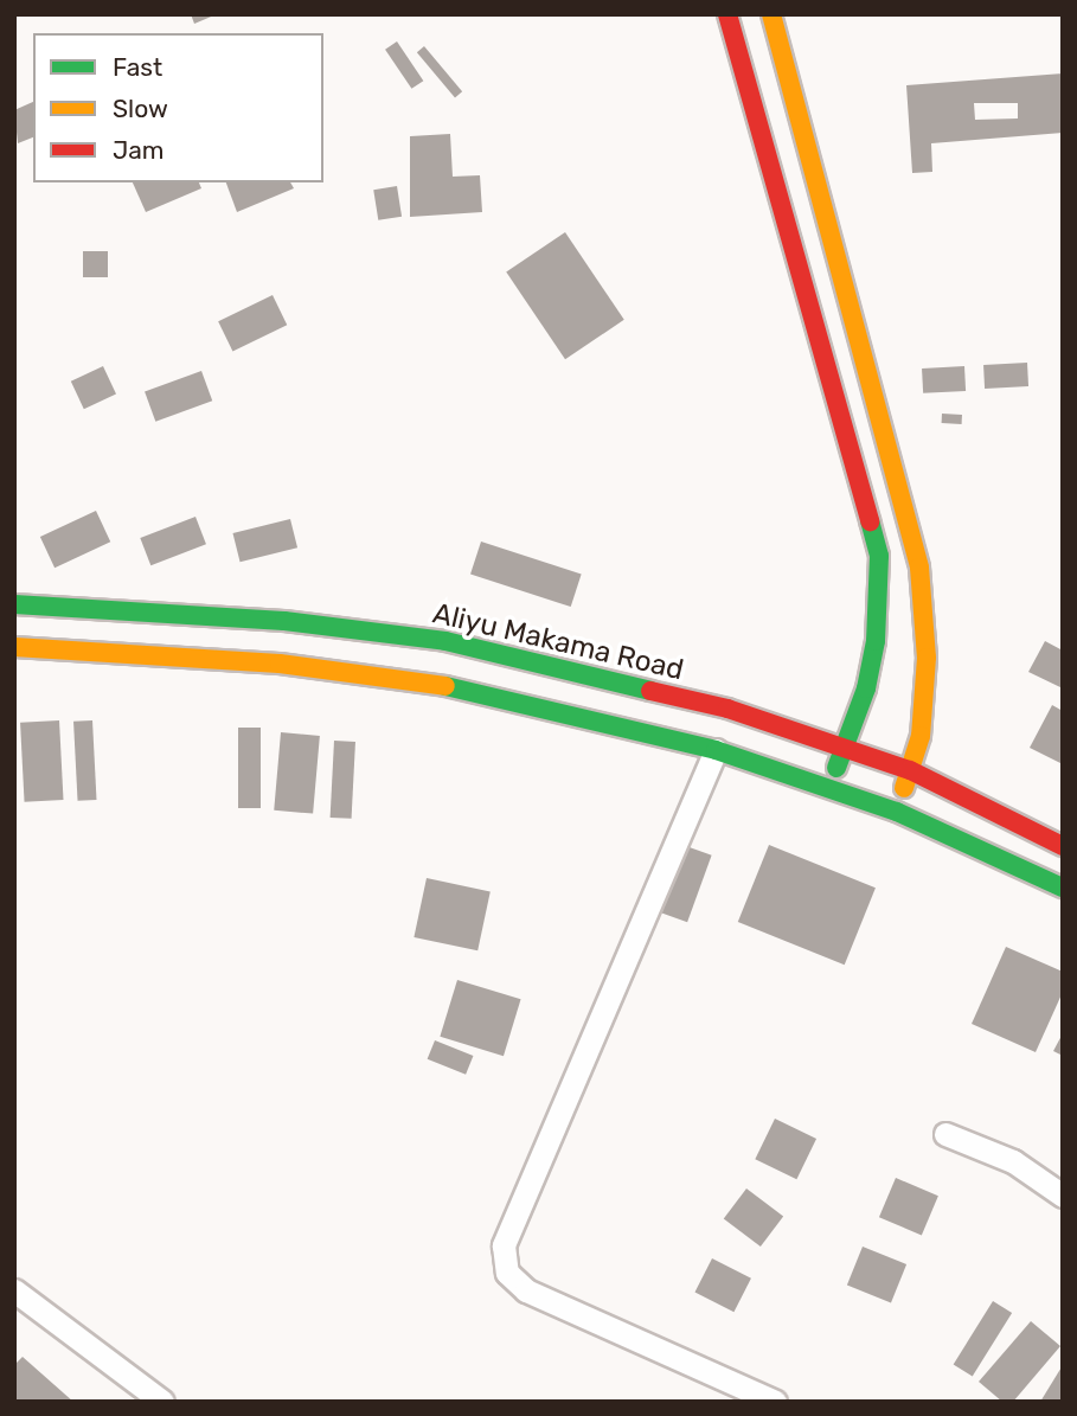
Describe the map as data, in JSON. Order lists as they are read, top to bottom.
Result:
{
  "streets": {
    "street": ["Aliyu Makama Road"]
  },
  "legend": ["Fast", "Slow", "Jam"]
}
